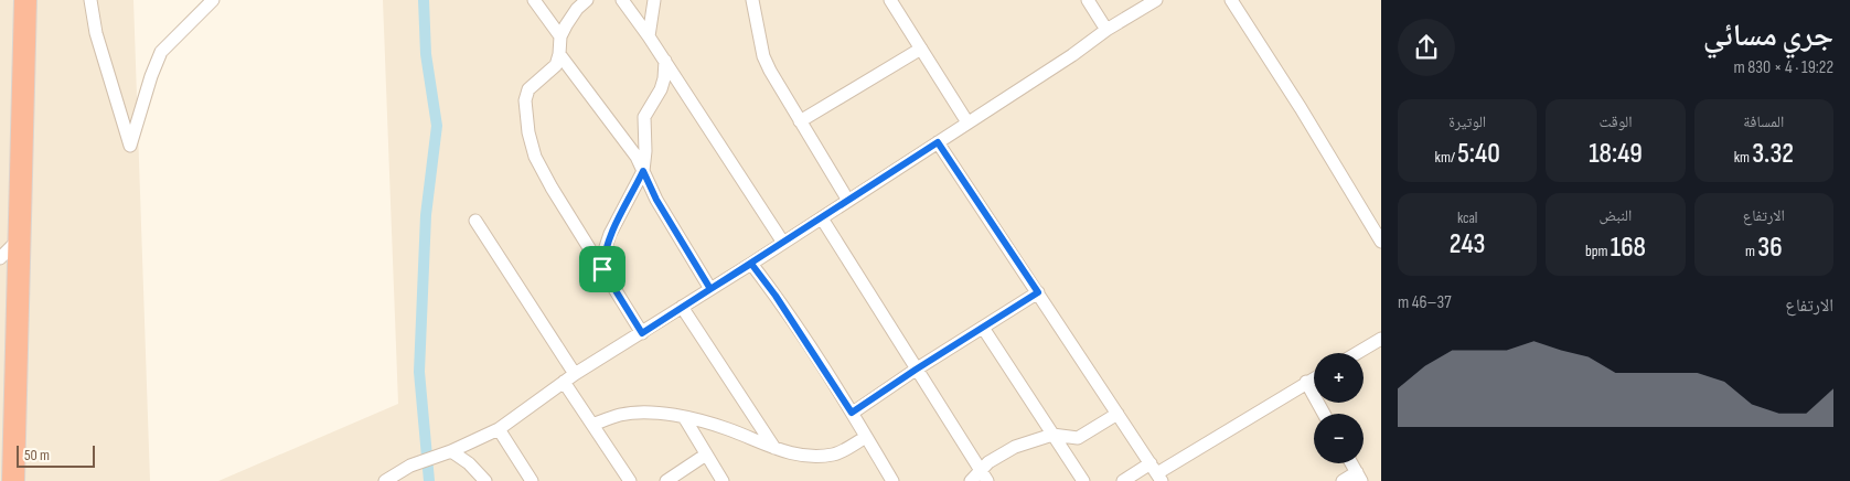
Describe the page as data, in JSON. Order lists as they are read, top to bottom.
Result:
{
  "scale_bar": "50 m",
  "page": {
    "heading": ["جري مسائي", "19:22 · 4 × 830 m"],
    "stats": [
      ["المسافة", "3.32 km"],
      ["الوقت", "18:49"],
      ["الوتيرة", "5:40 /km"],
      ["الارتفاع", "36 m"],
      ["النبض", "168 bpm"],
      ["kcal", "243"]
    ],
    "chart": ["الارتفاع", "37–46 m"],
    "map_buttons": ["+", "−"],
    "scale": "50 m"
  }
}
